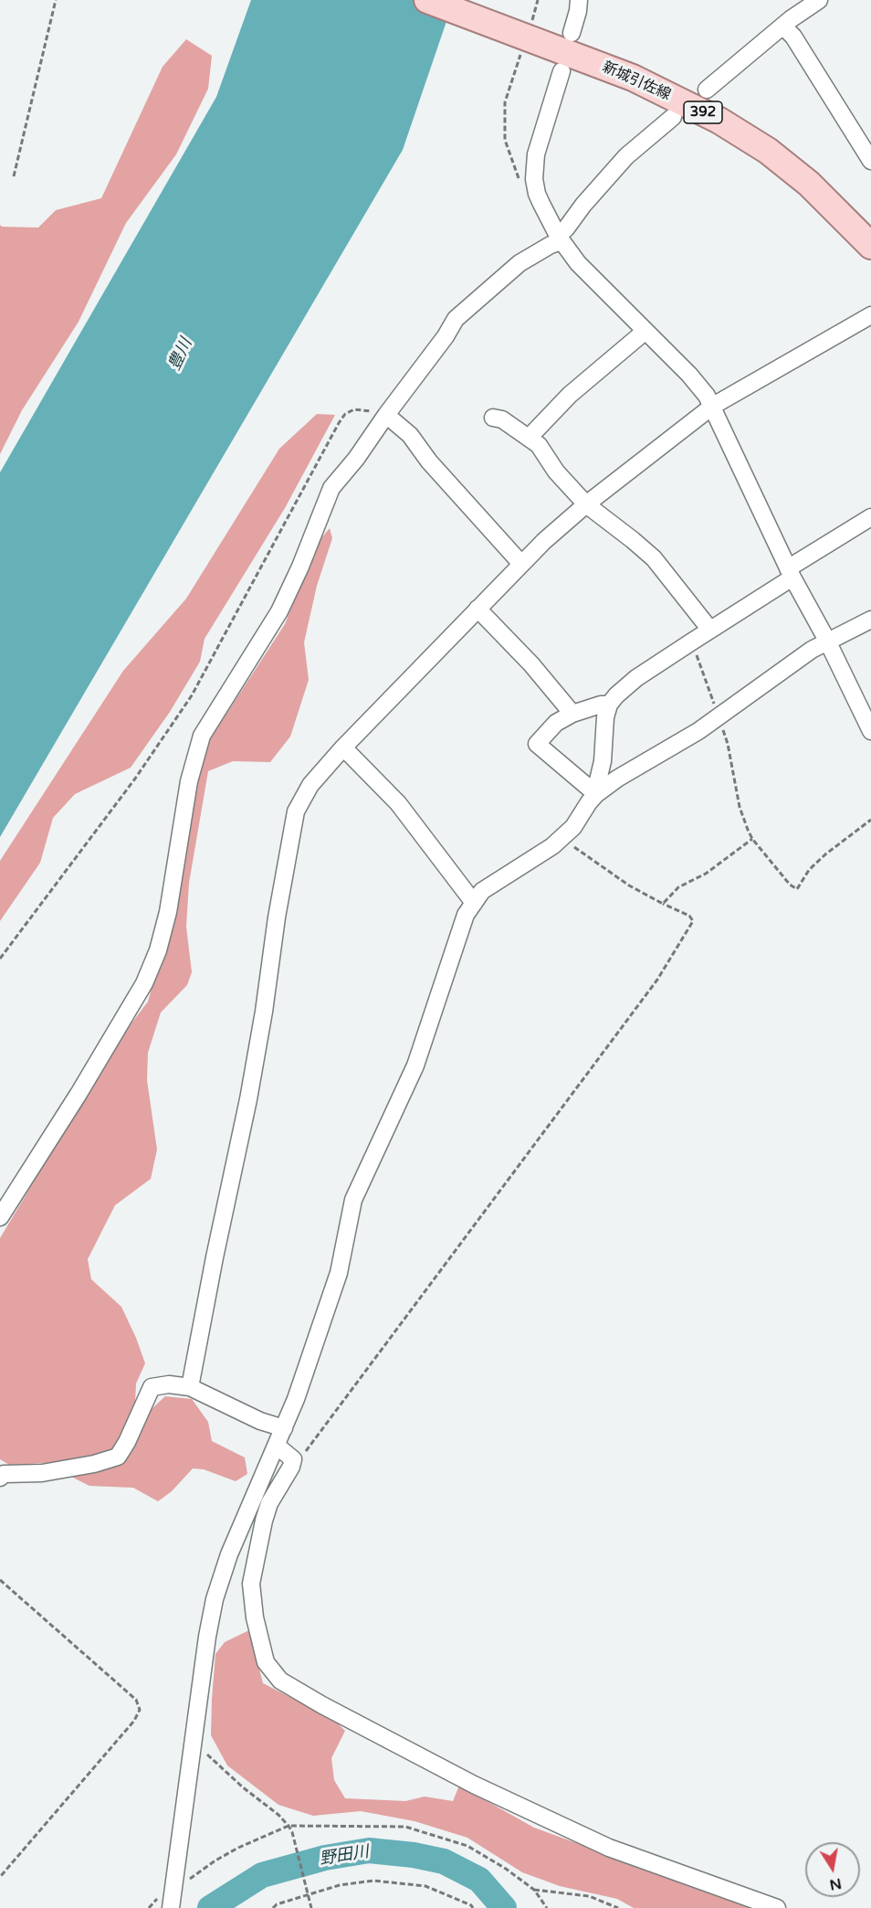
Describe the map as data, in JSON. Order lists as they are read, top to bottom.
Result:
{
  "streets": {
    "main road": ["新城引佐線", "392"]
  },
  "water": ["豊川", "野田川"],
  "north": "bottom"
}
